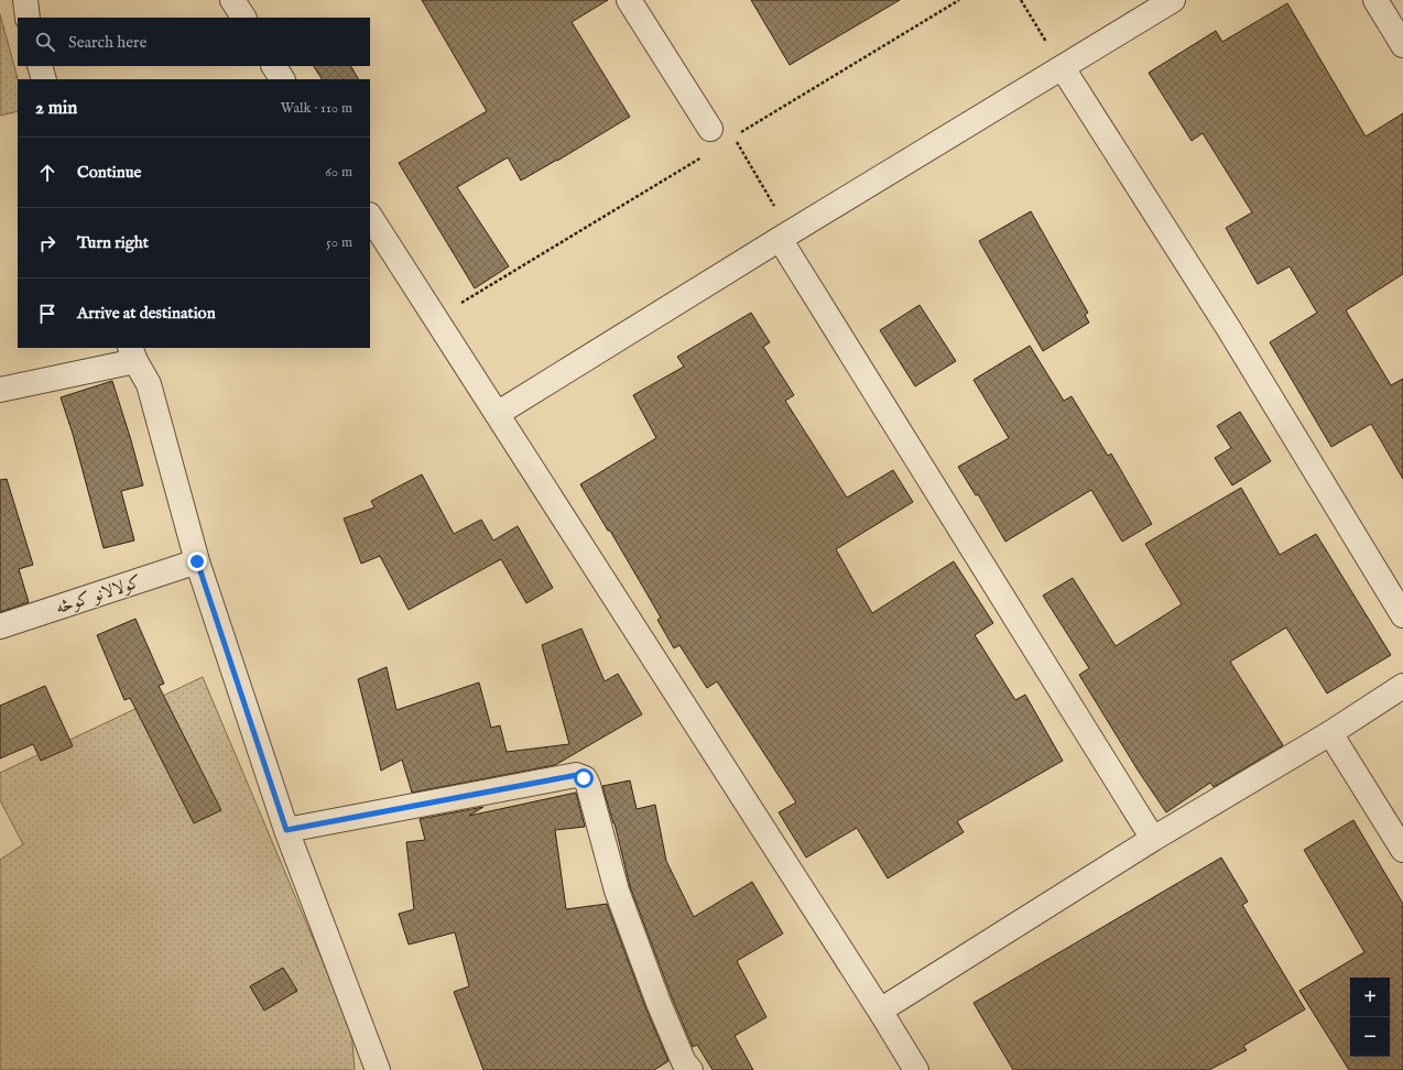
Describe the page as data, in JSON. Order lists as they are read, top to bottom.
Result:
{
  "streets": {
    "street": ["کولالانو کوڅه"]
  },
  "page": {
    "search": "Search here",
    "heading": ["2 min", "Walk · 110 m"],
    "list": [
      ["Continue", "60 m"],
      ["Turn right", "50 m"],
      "Arrive at destination"
    ],
    "map_buttons": ["+", "−"]
  }
}
